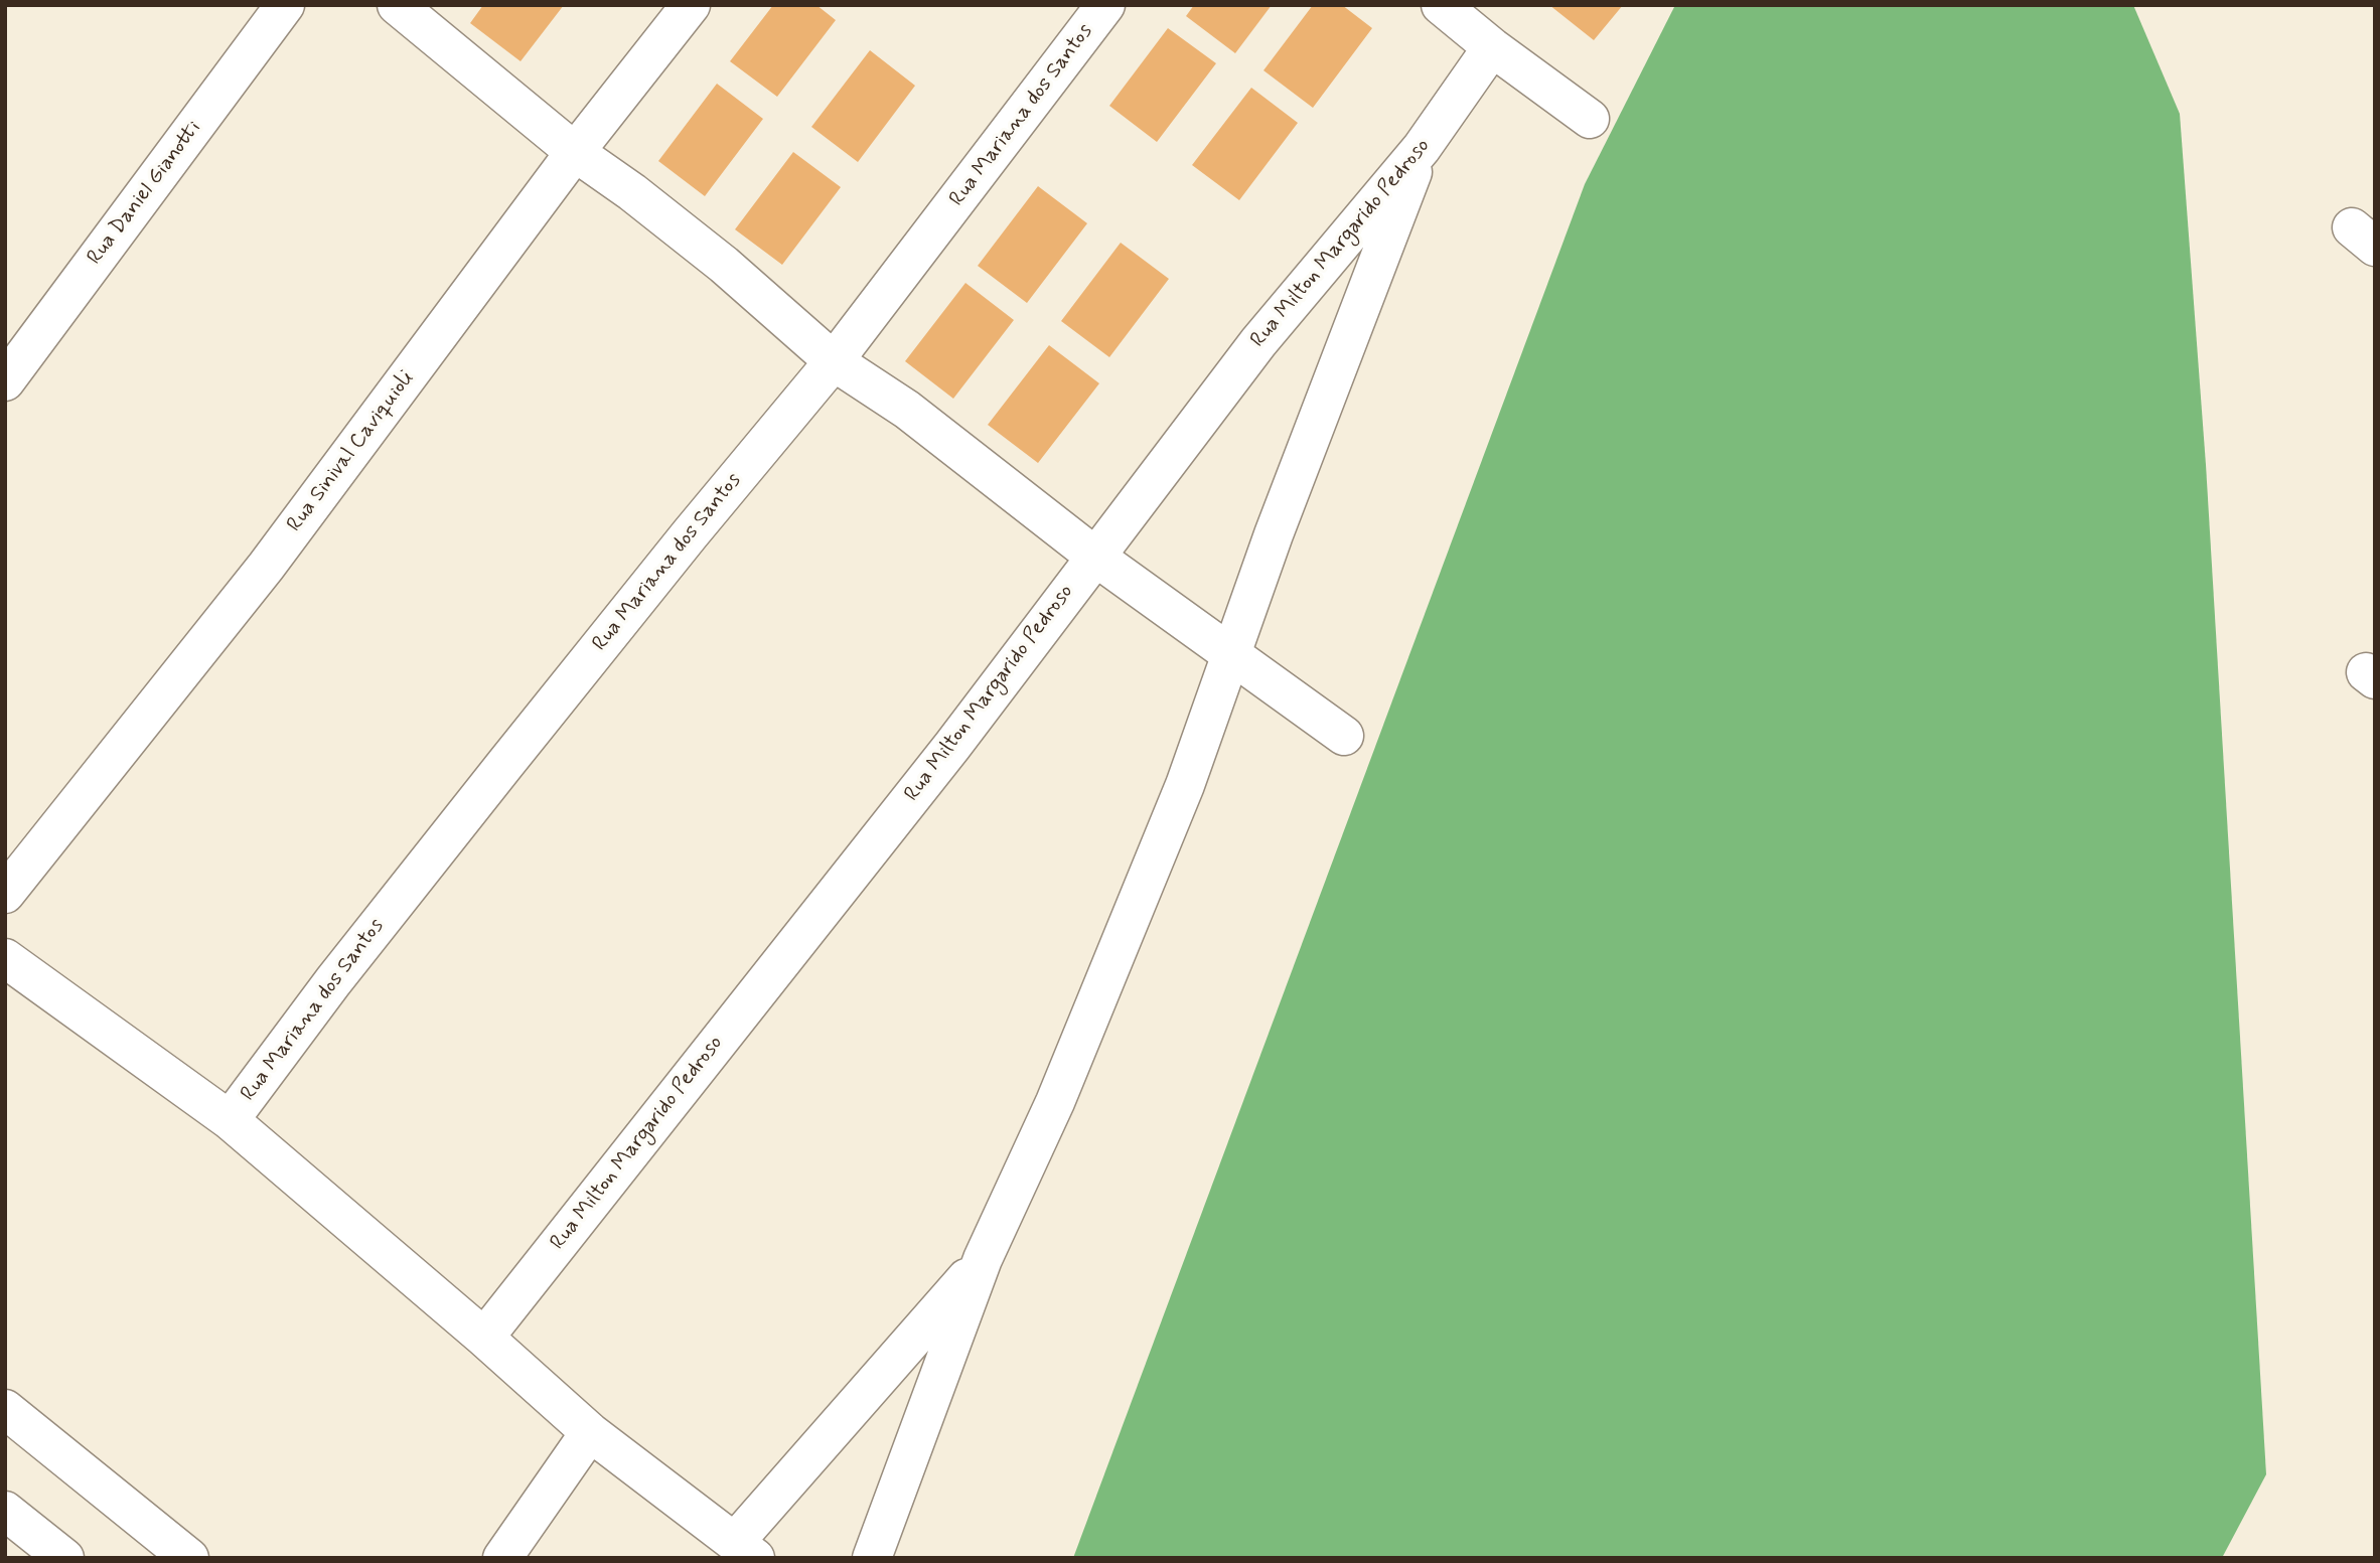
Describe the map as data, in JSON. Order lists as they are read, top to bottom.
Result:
{
  "streets": {
    "street": [
      "Rua Mariana dos Santos",
      "Rua Daniel Gianotti",
      "Rua Milton Margarido Pedroso",
      "Rua Sinival Caviquioli"
    ]
  }
}
